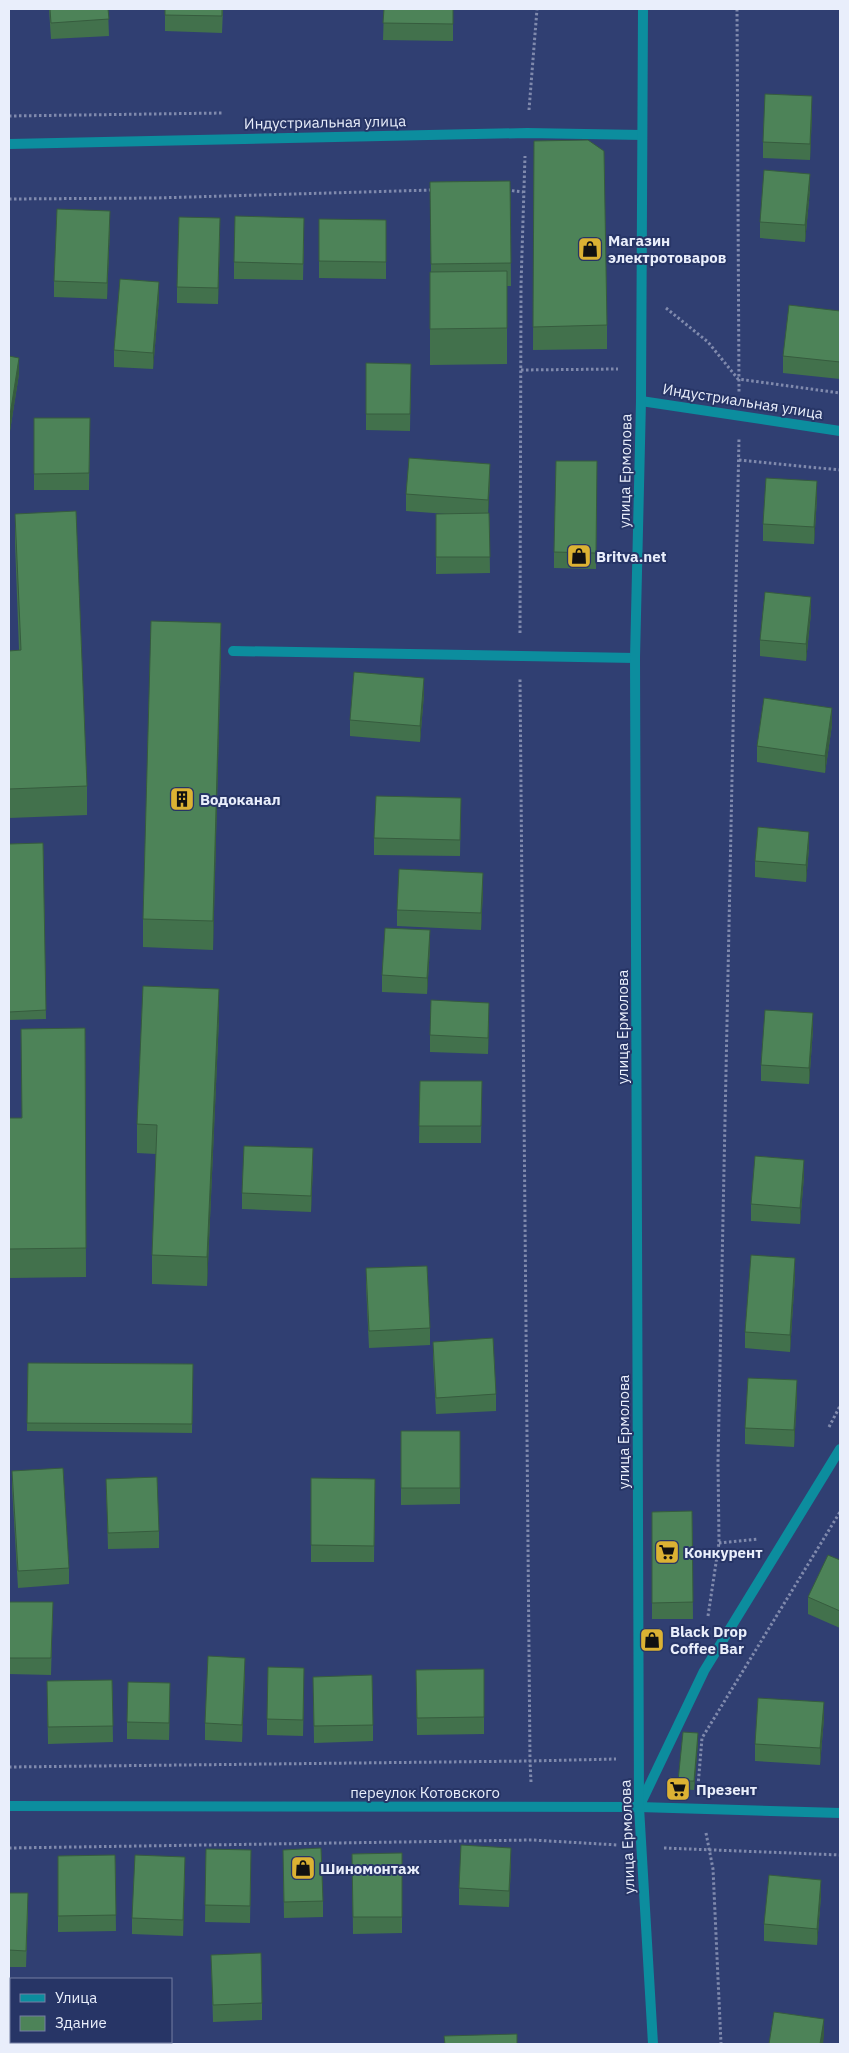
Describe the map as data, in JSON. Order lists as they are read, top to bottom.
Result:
{
  "streets": {
    "street": ["Индустриальная улица", "улица Ермолова", "переулок Котовского"]
  },
  "crossings": [
    ["Индустриальная улица", "улица Ермолова"],
    ["улица Ермолова", "переулок Котовского"]
  ],
  "places": {
    "shop": [
      "Магазин электротоваров",
      "Britva.net",
      "Black Drop Coffee Bar",
      "Шиномонтаж"
    ],
    "building": ["Водоканал"],
    "supermarket": ["Конкурент", "Презент"]
  },
  "legend": ["Улица", "Здание"]
}
